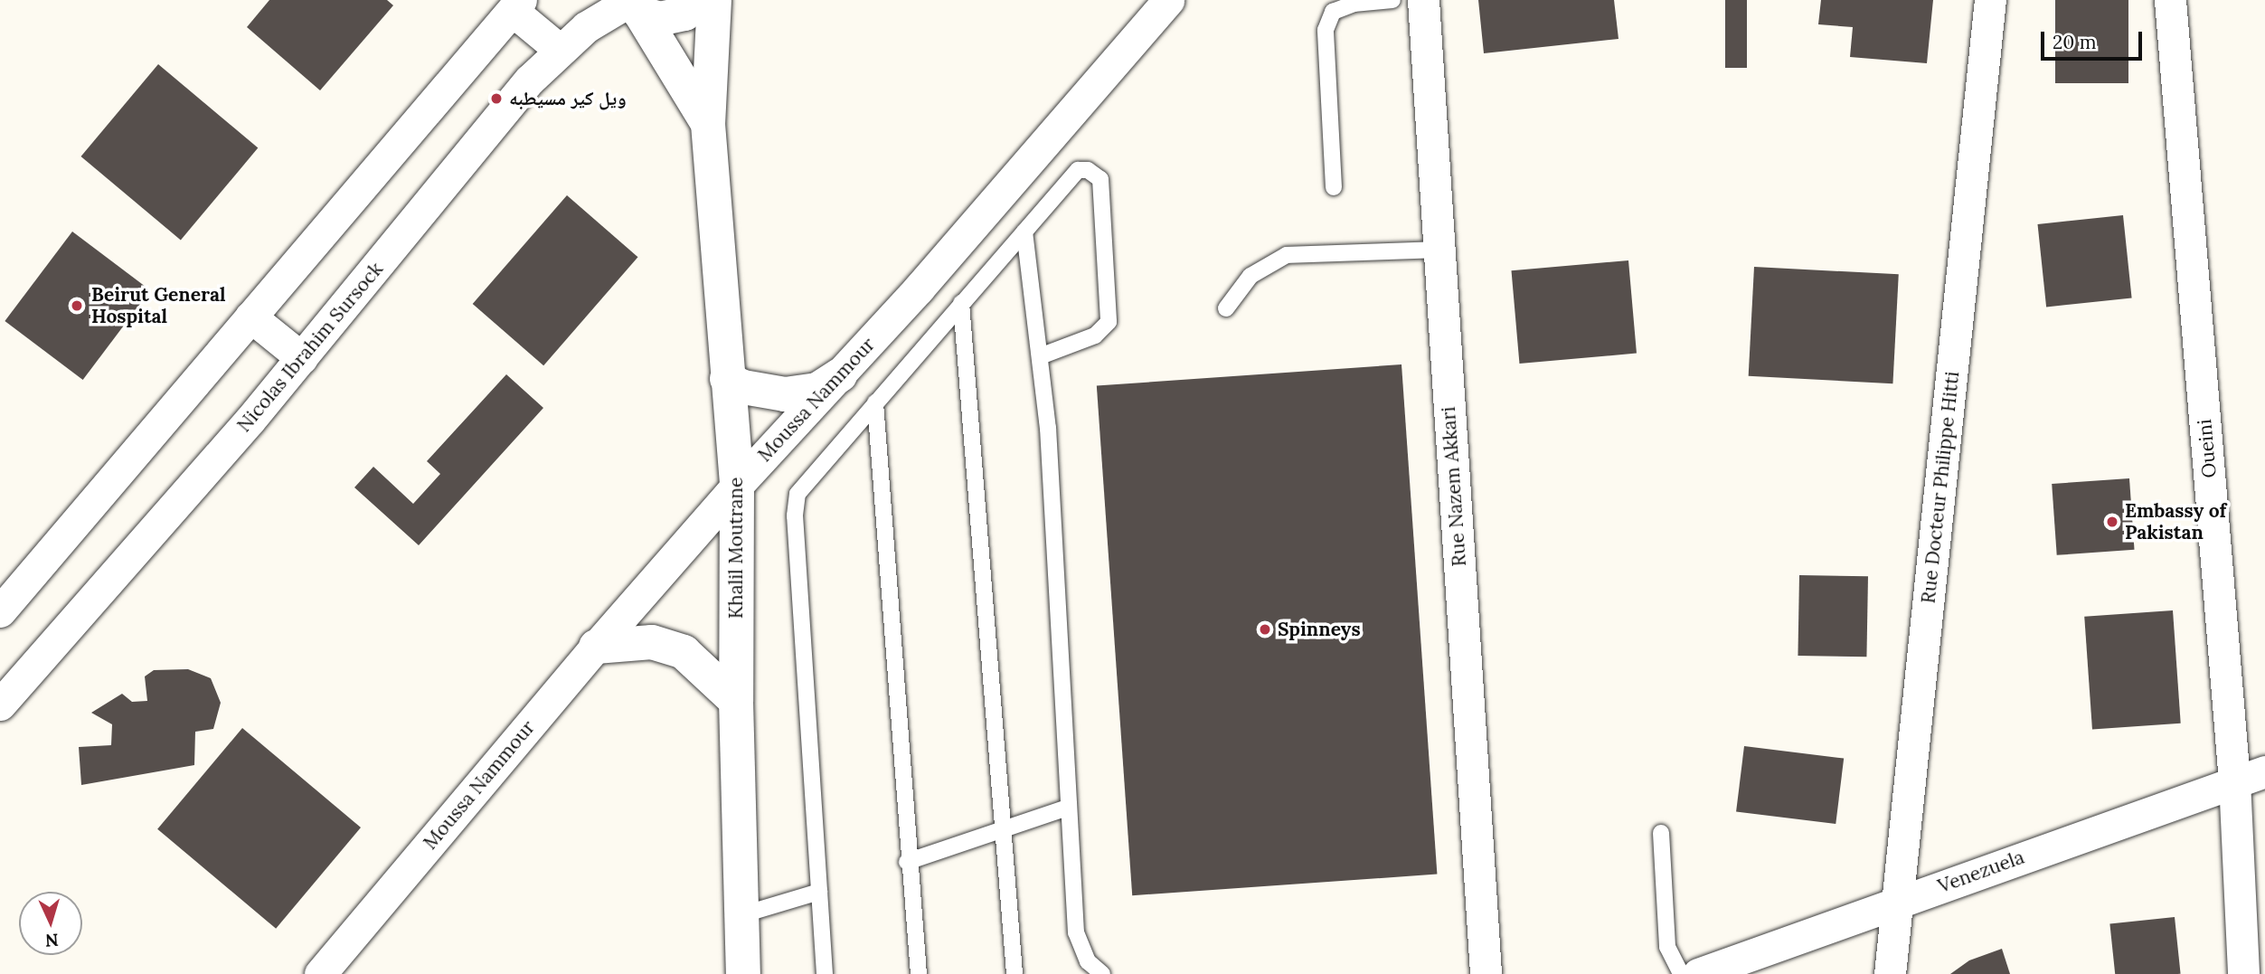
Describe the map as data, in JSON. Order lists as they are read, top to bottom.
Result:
{
  "streets": {
    "street": [
      "Nicolas Ibrahim Sursock",
      "Moussa Nammour",
      "Oueini",
      "Rue Nazem Akkari",
      "Rue Docteur Philippe Hitti",
      "Khalil Moutrane",
      "Venezuela"
    ]
  },
  "crossings": [
    ["Nicolas Ibrahim Sursock", "Khalil Moutrane"],
    ["Moussa Nammour", "Khalil Moutrane"],
    ["Oueini", "Venezuela"],
    ["Rue Docteur Philippe Hitti", "Venezuela"]
  ],
  "places": [
    "ويل كير مسيطبه",
    "Beirut General Hospital",
    "Embassy of Pakistan",
    "Spinneys"
  ],
  "scale_bar": "20 m",
  "north": "bottom"
}
